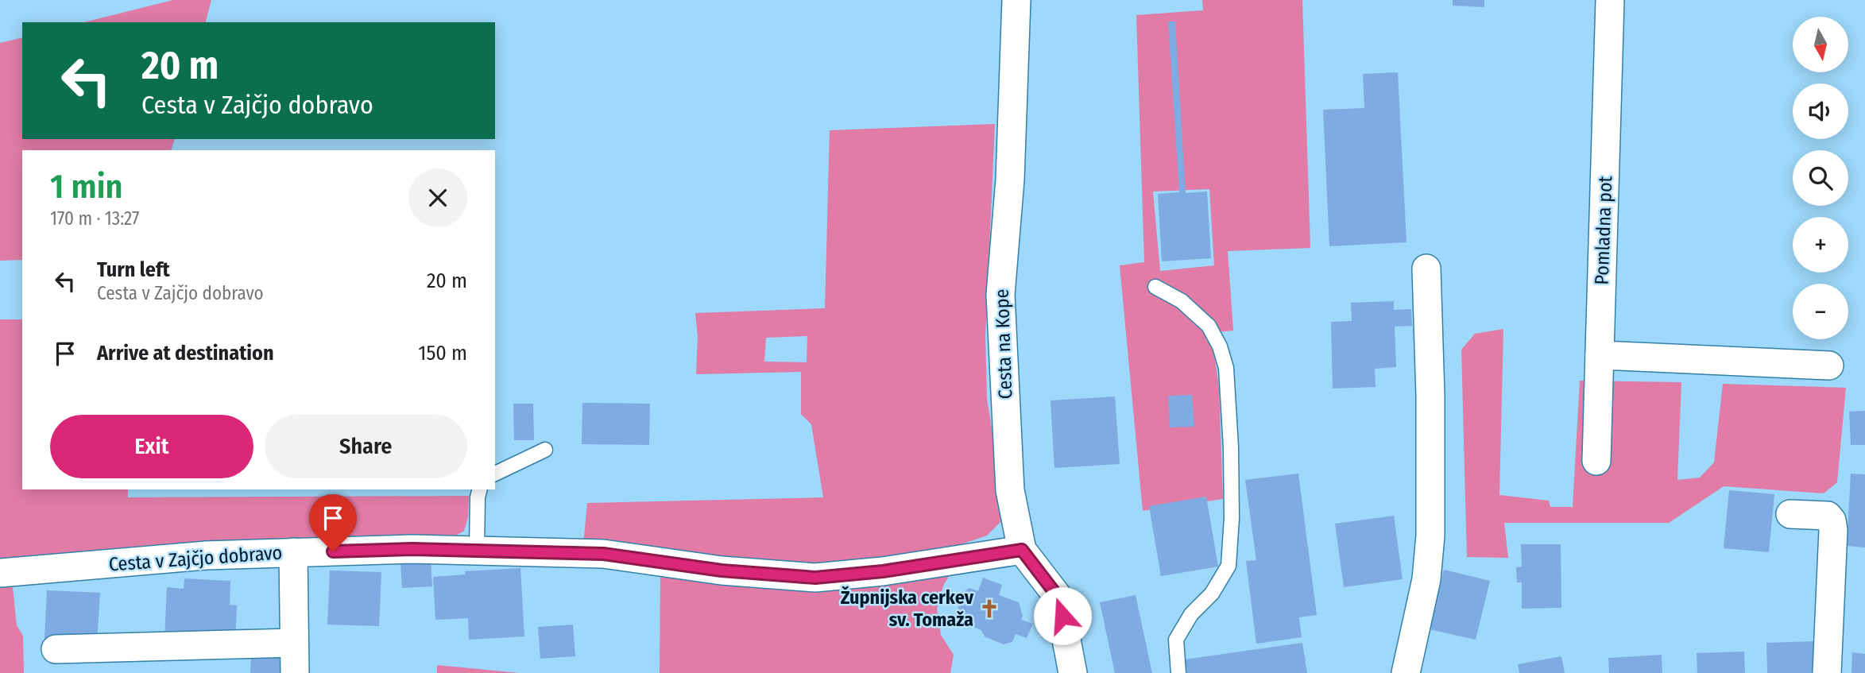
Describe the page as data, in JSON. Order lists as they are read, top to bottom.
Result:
{
  "streets": {
    "street": ["Pomladna pot", "Cesta na Kope", "Cesta v Zajčjo dobravo"]
  },
  "crossings": [
    ["Cesta na Kope", "Cesta v Zajčjo dobravo"]
  ],
  "places": {
    "church": ["Župnijska cerkev sv. Tomaža"]
  },
  "north": "bottom",
  "page": {
    "map_buttons": ["+", "−"],
    "turn": ["20 m", "Cesta v Zajčjo dobravo"],
    "heading": ["1 min", "170 m · 13:27"],
    "list": [
      {
        "name": "Turn left",
        "note": "Cesta v Zajčjo dobravo",
        "value": "20 m"
      },
      {
        "name": "Arrive at destination",
        "value": "150 m"
      }
    ],
    "buttons": ["Exit", "Share"]
  }
}
